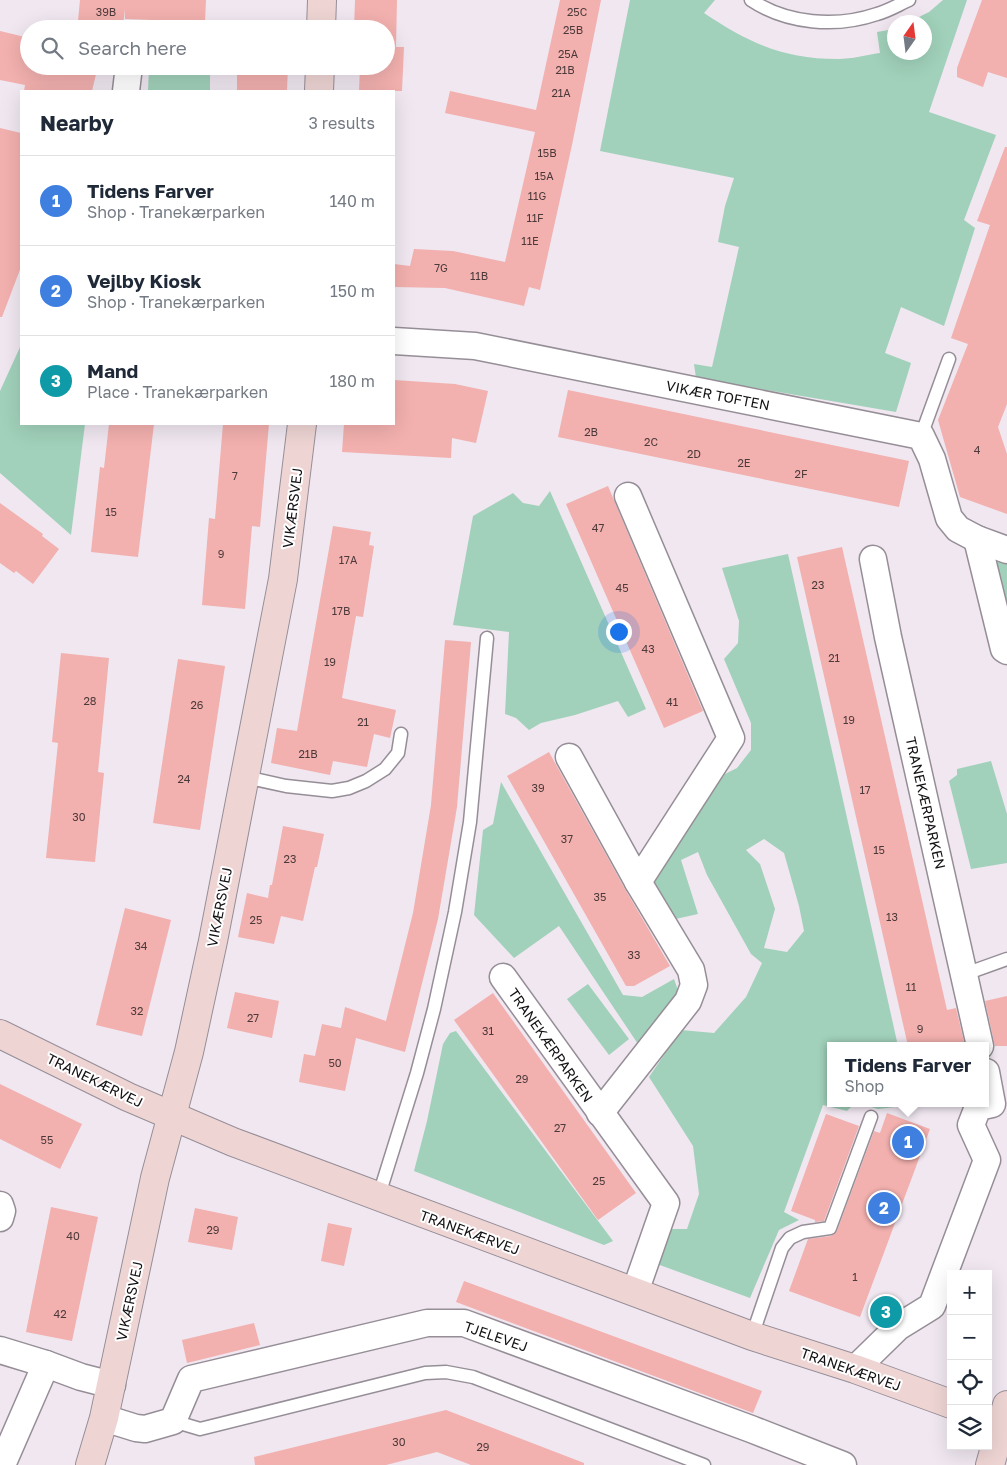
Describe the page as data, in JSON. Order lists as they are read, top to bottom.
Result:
{
  "streets": {
    "street": [
      "VIKÆR TOFTEN",
      "VIKÆRSVEJ",
      "TRANEKÆRPARKEN",
      "TRANEKÆRVEJ",
      "TJELEVEJ"
    ]
  },
  "crossings": [
    ["VIKÆRSVEJ", "TRANEKÆRVEJ"],
    ["TRANEKÆRPARKEN", "TRANEKÆRVEJ"]
  ],
  "house_numbers": [
    "39B",
    "25C",
    "25B",
    "25A",
    "21B",
    "21A",
    "15B",
    "15A",
    "11G",
    "11F",
    "11E",
    "7G",
    "11B",
    "2B",
    "2C",
    "4",
    "2D",
    "2E",
    "2F",
    "7",
    "15",
    "47",
    "9",
    "17A",
    "23",
    "45",
    "17B",
    "43",
    "21",
    "19",
    "28",
    "41",
    "26",
    "19",
    "21",
    "21B",
    "24",
    "39",
    "17",
    "30",
    "37",
    "15",
    "23",
    "35",
    "13",
    "25",
    "34",
    "33",
    "11",
    "32",
    "27",
    "9",
    "31",
    "50",
    "29",
    "27",
    "55",
    "25",
    "29",
    "40",
    "1",
    "42",
    "30",
    "29"
  ],
  "north": "top",
  "page": {
    "search": "Search here",
    "heading": ["Nearby", "3 results"],
    "list": [
      {
        "mark": "1",
        "name": "Tidens Farver",
        "note": "Shop · Tranekærparken",
        "value": "140 m"
      },
      {
        "mark": "2",
        "name": "Vejlby Kiosk",
        "note": "Shop · Tranekærparken",
        "value": "150 m"
      },
      {
        "mark": "3",
        "name": "Mand",
        "note": "Place · Tranekærparken",
        "value": "180 m"
      }
    ],
    "popup": ["Tidens Farver", "Shop"],
    "pins": ["1", "2", "3"],
    "map_buttons": ["+", "−"]
  }
}
